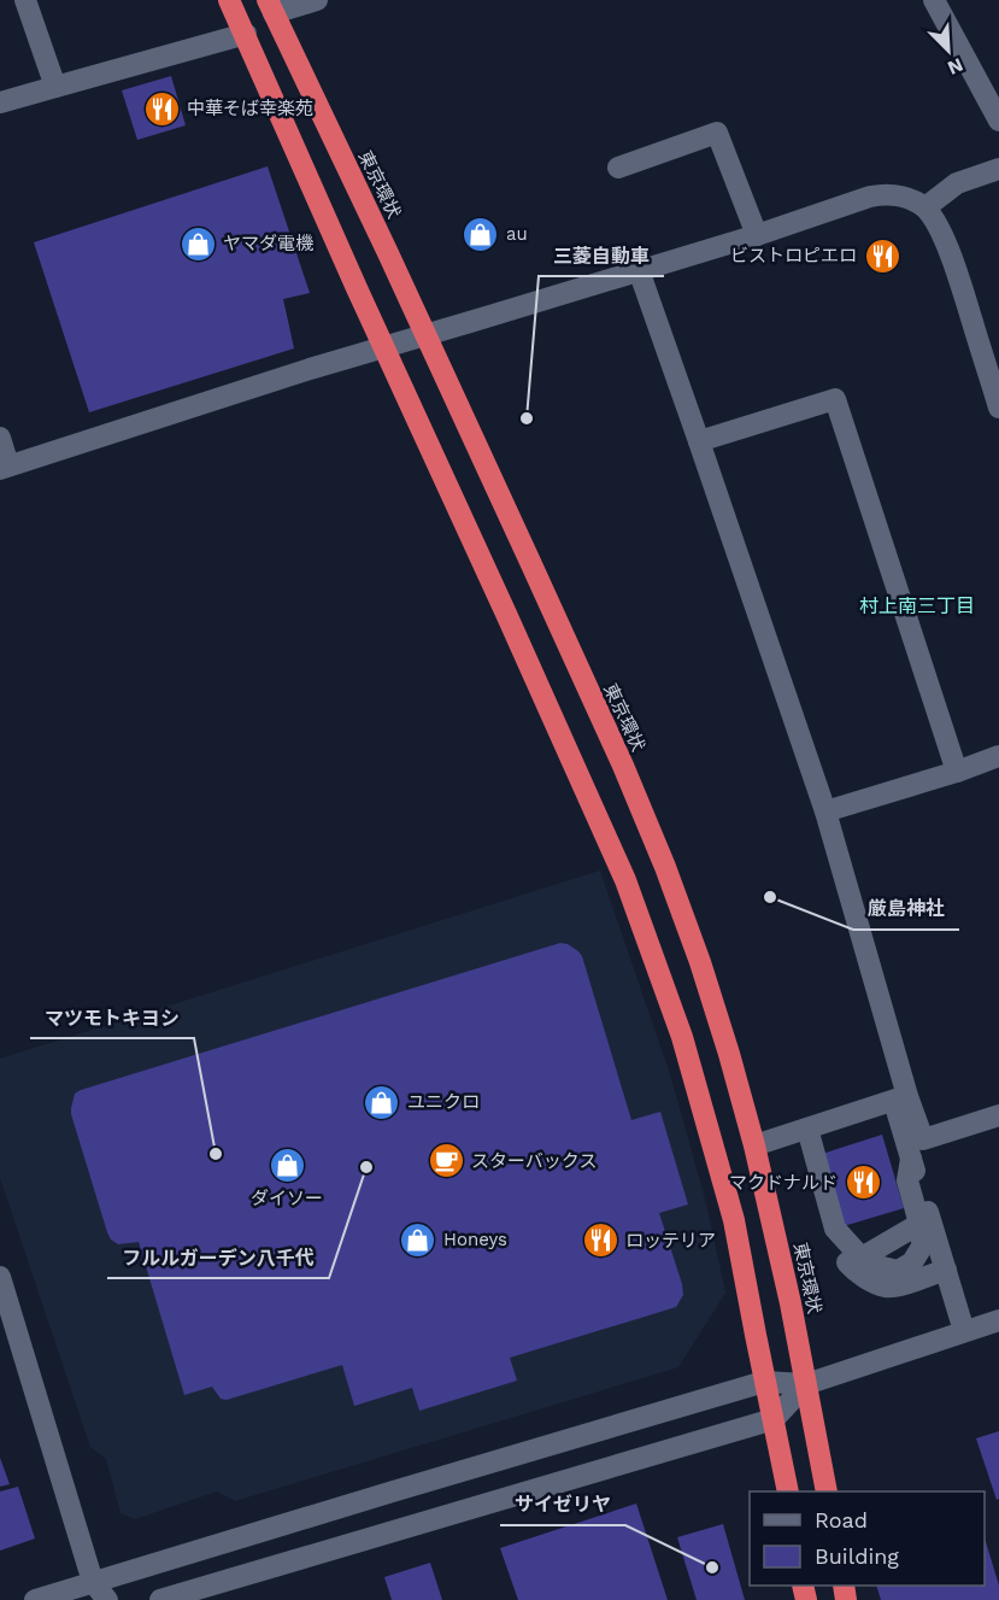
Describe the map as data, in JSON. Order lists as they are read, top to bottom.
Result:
{
  "streets": {
    "highway": ["東京環状"]
  },
  "districts": ["村上南三丁目"],
  "places": {
    "restaurant": [
      "中華そば幸楽苑",
      "ビストロピエロ",
      "マクドナルド",
      "ロッテリア"
    ],
    "shop": [
      "au",
      "ヤマダ電機",
      "ユニクロ",
      "ダイソー",
      "Honeys"
    ],
    "other": [
      "三菱自動車",
      "厳島神社",
      "マツモトキヨシ",
      "フルルガーデン八千代",
      "サイゼリヤ"
    ],
    "cafe": ["スターバックス"]
  },
  "legend": ["Road", "Building"],
  "north": "bottom right"
}
